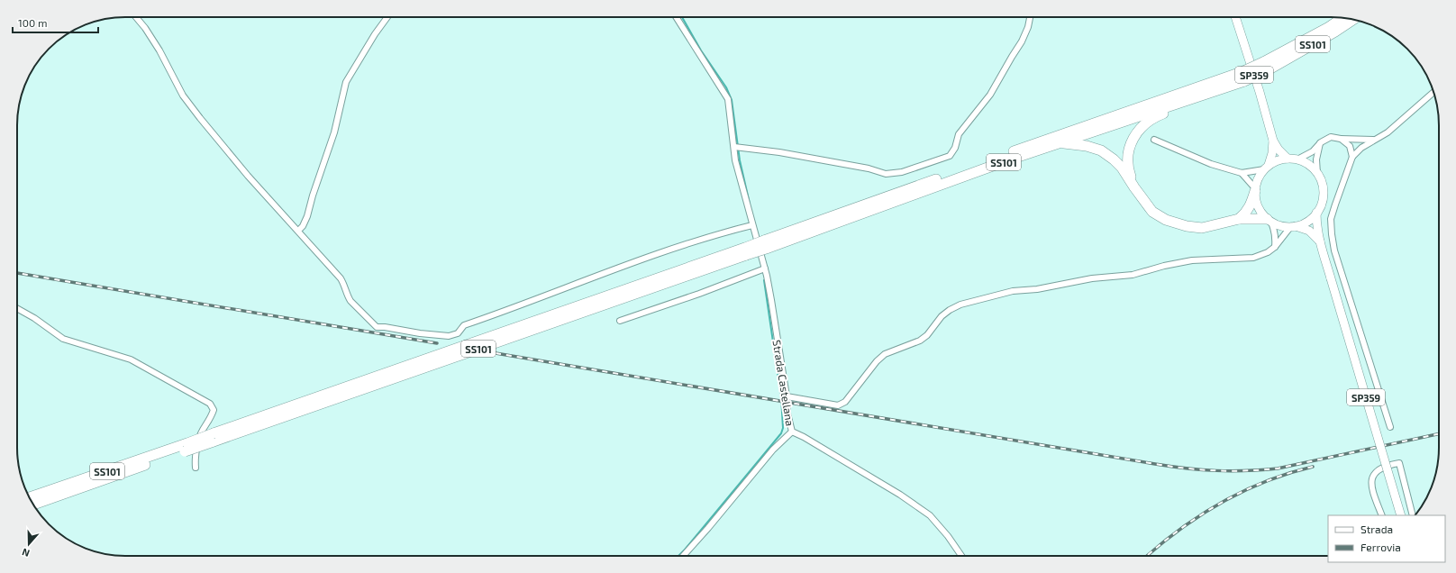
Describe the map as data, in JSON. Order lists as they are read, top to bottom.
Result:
{
  "streets": {
    "highway": ["SS101"],
    "main road": ["SP359"],
    "street": ["Strada Castellana"]
  },
  "legend": ["Strada", "Ferrovia"],
  "scale_bar": "100 m",
  "north": "bottom"
}
